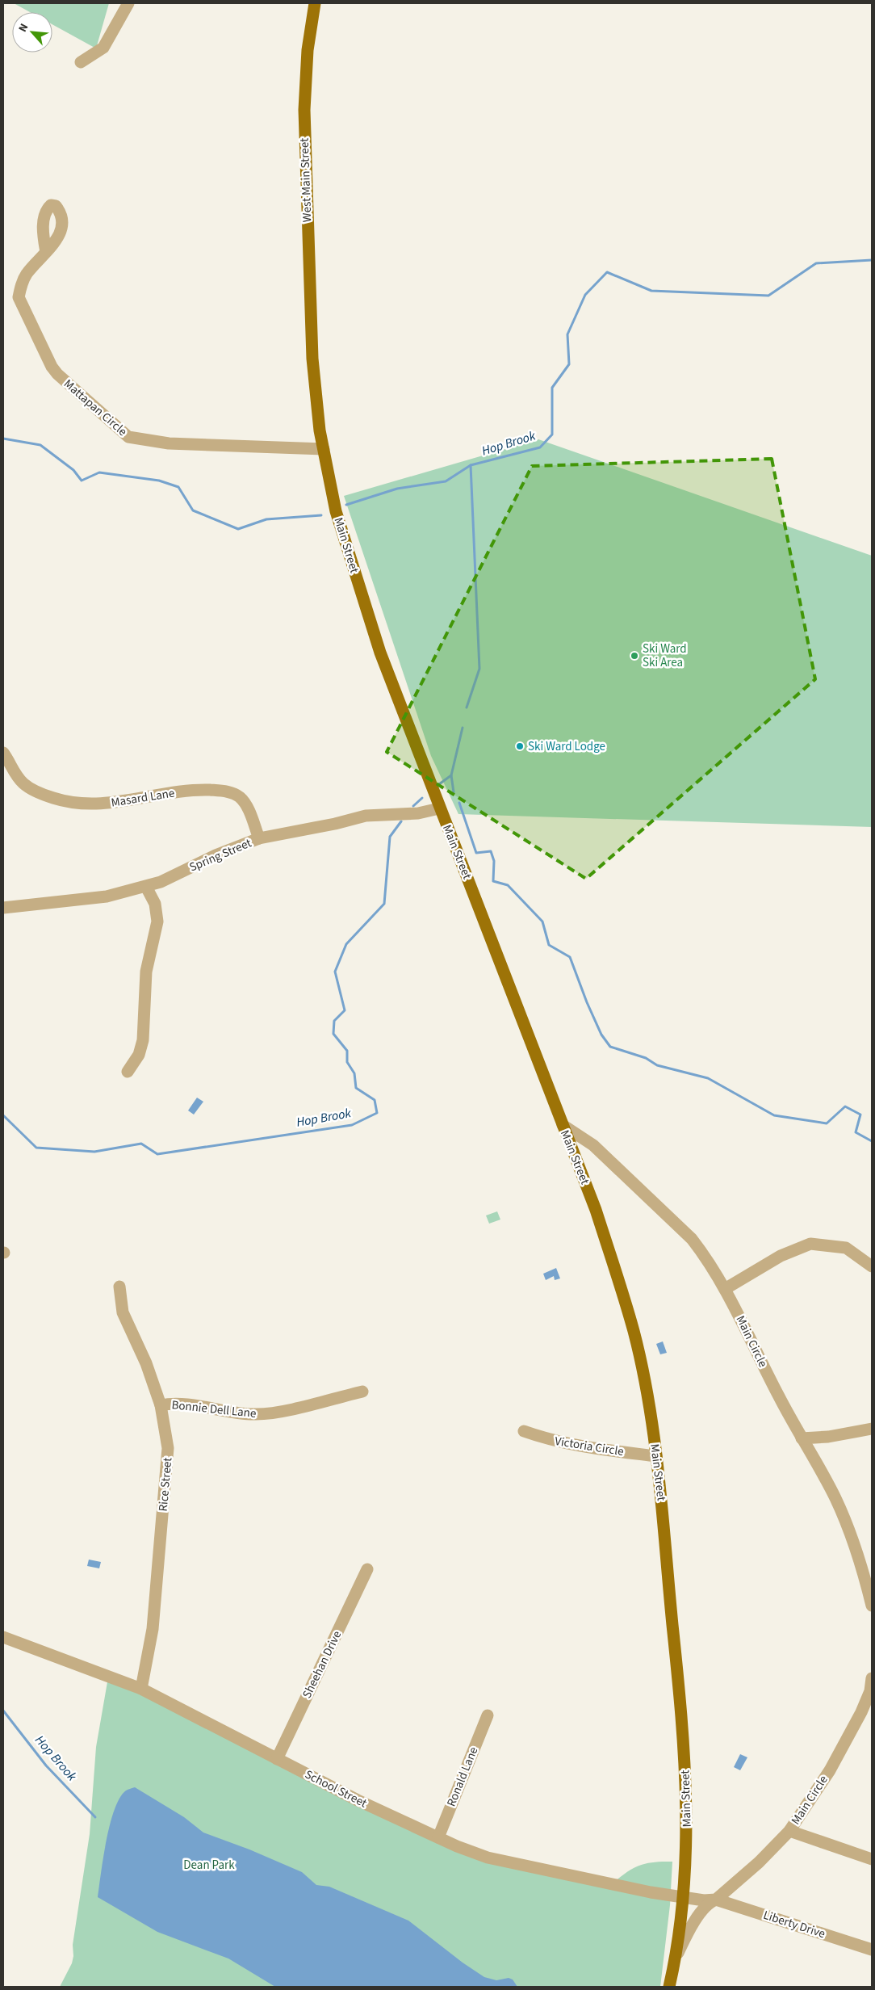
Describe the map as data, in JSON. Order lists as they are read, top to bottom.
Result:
{
  "streets": {
    "main road": ["West Main Street", "Main Street"],
    "street": [
      "Mattapan Circle",
      "Masard Lane",
      "Spring Street",
      "Main Circle",
      "Bonnie Dell Lane",
      "Victoria Circle",
      "Rice Street",
      "Sheehan Drive",
      "Ronald Lane",
      "School Street",
      "Liberty Drive"
    ]
  },
  "crossings": [
    ["West Main Street", "Main Street"],
    ["Mattapan Circle", "Main Street"],
    ["Main Street", "Spring Street"],
    ["Main Street", "Main Circle"],
    ["Main Street", "Victoria Circle"],
    ["Main Street", "School Street"],
    ["Masard Lane", "Spring Street"],
    ["Main Circle", "Liberty Drive"],
    ["Bonnie Dell Lane", "Rice Street"],
    ["Rice Street", "School Street"],
    ["Sheehan Drive", "School Street"],
    ["Ronald Lane", "School Street"]
  ],
  "water": ["Hop Brook"],
  "parks": ["Dean Park"],
  "places": ["Ski Ward Ski Area", "Ski Ward Lodge"],
  "north": "top left"
}
